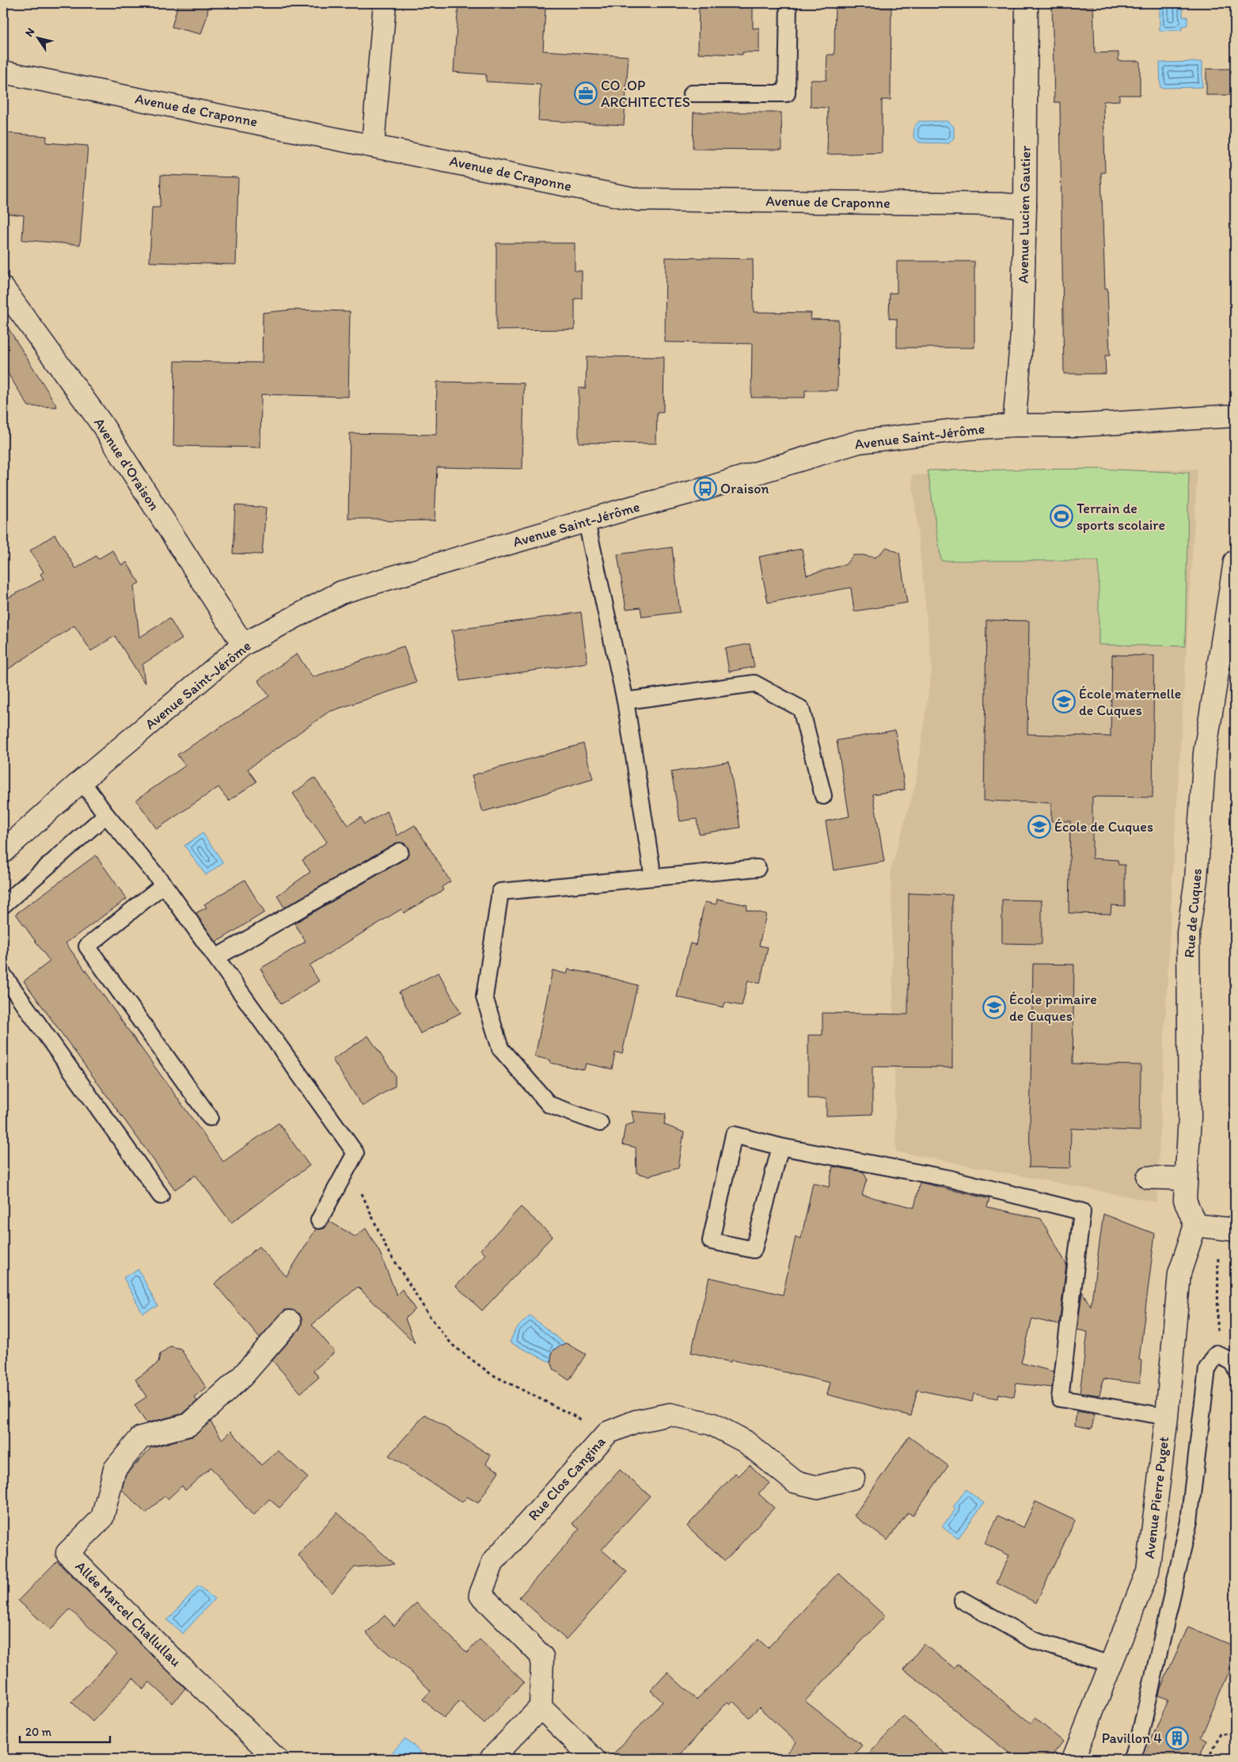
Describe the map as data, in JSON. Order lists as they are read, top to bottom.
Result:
{
  "streets": {
    "street": [
      "Avenue de Craponne",
      "Avenue Lucien Gautier",
      "Avenue Saint-Jérôme",
      "Avenue d'Oraison",
      "Rue de Cuques",
      "Rue Clos Cangina",
      "Avenue Pierre Puget",
      "Allée Marcel Challullau"
    ]
  },
  "crossings": [
    ["Avenue de Craponne", "Avenue Lucien Gautier"],
    ["Avenue Lucien Gautier", "Avenue Saint-Jérôme"],
    ["Avenue Saint-Jérôme", "Avenue d'Oraison"],
    ["Rue de Cuques", "Avenue Pierre Puget"]
  ],
  "places": {
    "office": ["CO .OP ARCHITECTES"],
    "bus stop": ["Oraison"],
    "sports": ["Terrain de sports scolaire"],
    "school or university": ["École maternelle de Cuques", "École de Cuques", "École primaire de Cuques"],
    "building": ["Pavillon 4"]
  },
  "scale_bar": "20 m",
  "north": "top left"
}
